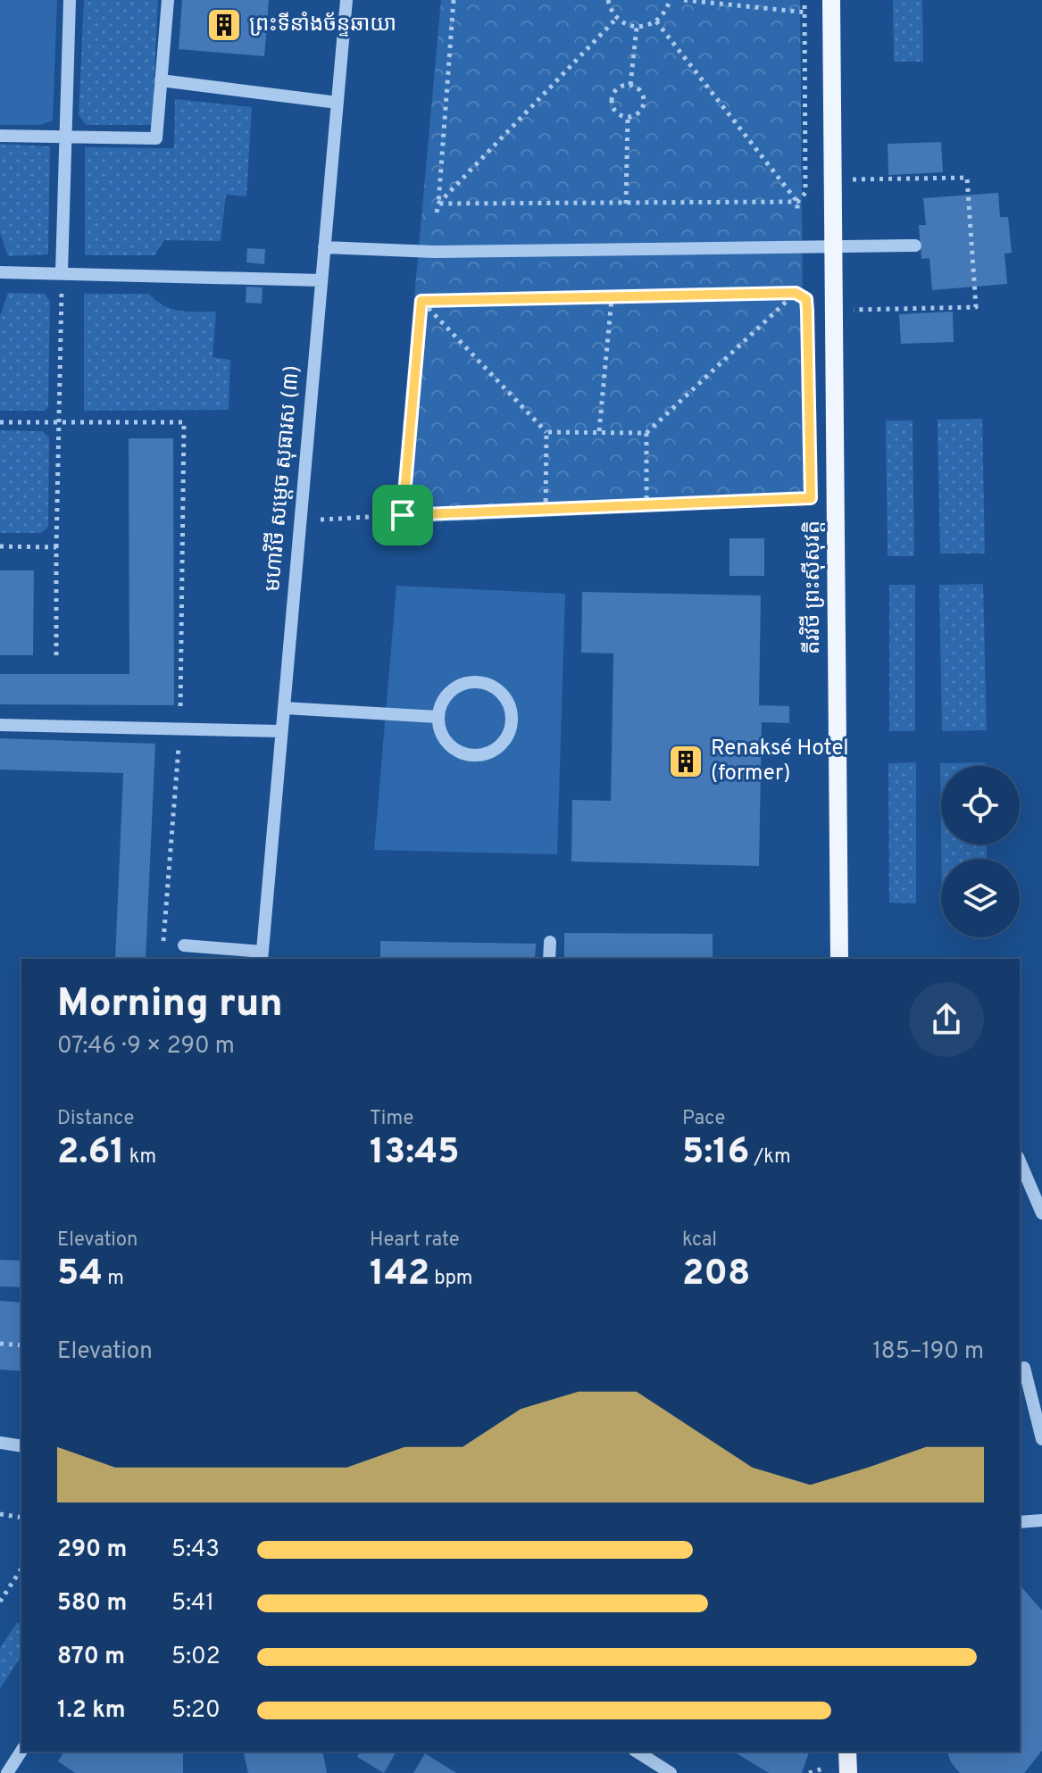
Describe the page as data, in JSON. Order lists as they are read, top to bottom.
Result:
{
  "streets": {
    "main road": ["តីរវិថី ព្រះស៊ីសុវត្តិ"],
    "street": ["មហាវិថី សម្តេច សុធារស (៣)"]
  },
  "places": {
    "building": ["ព្រះទីនាំងច័ន្ទឆាយា", "Renaksé Hotel (former)"]
  },
  "page": {
    "heading": ["Morning run", "07:46 · 9 × 290 m"],
    "stats": [
      ["Distance", "2.61 km"],
      ["Time", "13:45"],
      ["Pace", "5:16 /km"],
      ["Elevation", "54 m"],
      ["Heart rate", "142 bpm"],
      ["kcal", "208"]
    ],
    "chart": ["Elevation", "185–190 m"],
    "list": [
      {
        "name": "290 m",
        "note": "5:43"
      },
      {
        "name": "580 m",
        "note": "5:41"
      },
      {
        "name": "870 m",
        "note": "5:02"
      },
      {
        "name": "1.2 km",
        "note": "5:20"
      }
    ]
  }
}
